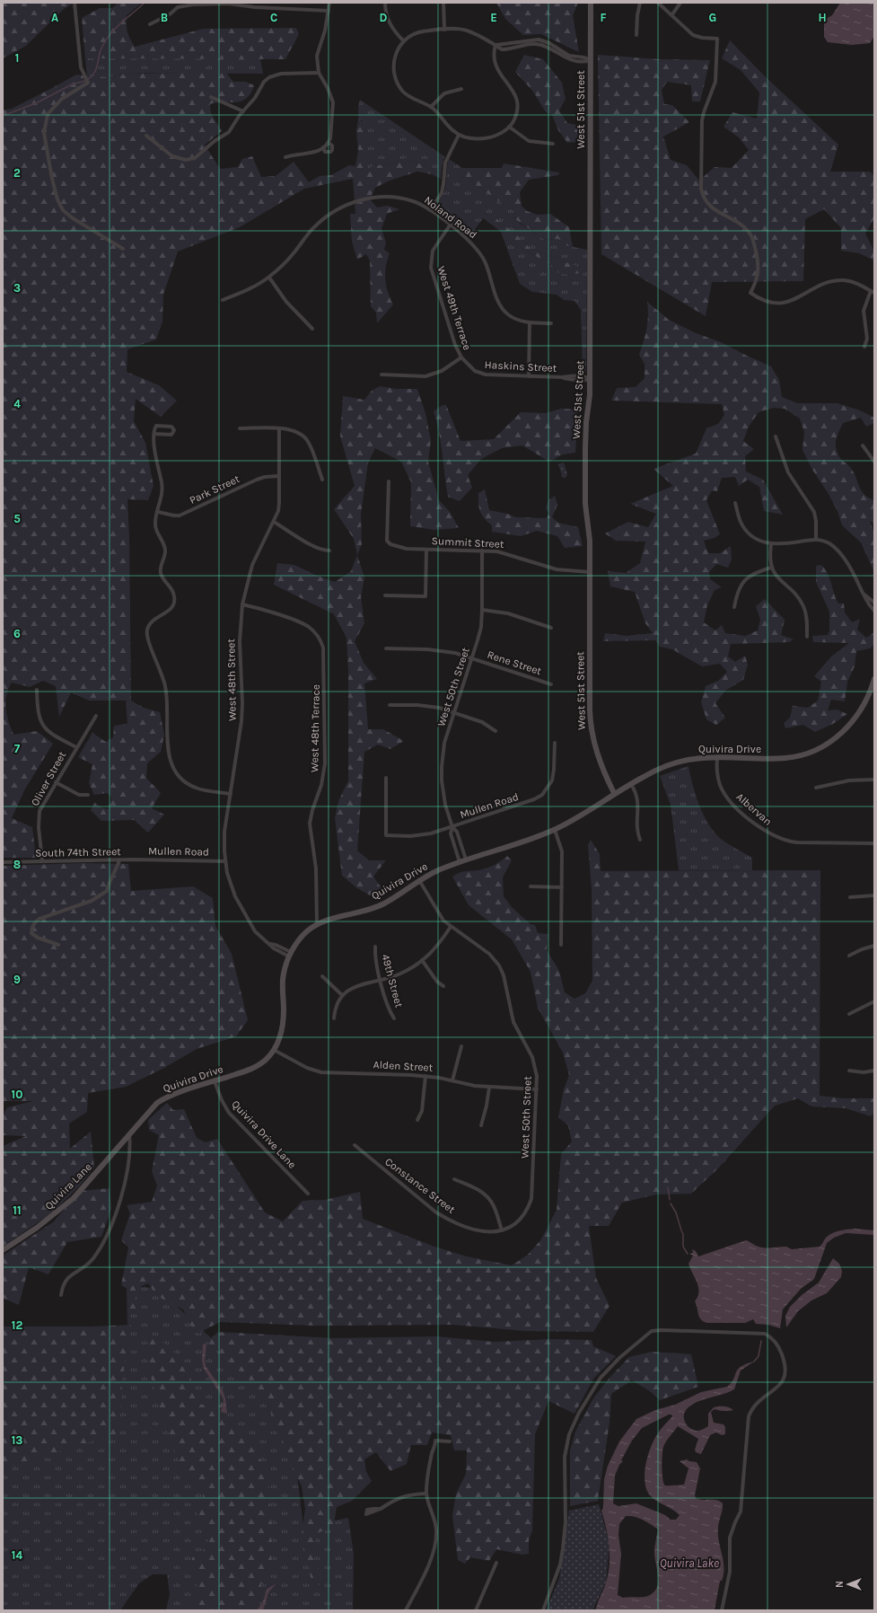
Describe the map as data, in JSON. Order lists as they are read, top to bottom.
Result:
{
  "streets": {
    "main road": ["West 51st Street", "Quivira Drive", "Quivira Lane"],
    "street": [
      "Noland Road",
      "West 49th Terrace",
      "Haskins Street",
      "Park Street",
      "Summit Street",
      "Rene Street",
      "West 48th Street",
      "West 50th Street",
      "West 48th Terrace",
      "Oliver Street",
      "Mullen Road",
      "Albervan",
      "South 74th Street",
      "49th Street",
      "Alden Street",
      "Quivira Drive Lane",
      "Constance Street"
    ]
  },
  "crossings": [
    ["West 51st Street", "Haskins Street"],
    ["West 51st Street", "Summit Street"],
    ["West 51st Street", "Quivira Drive"],
    ["Noland Road", "West 49th Terrace"],
    ["West 49th Terrace", "Haskins Street"],
    ["Park Street", "West 48th Street"],
    ["Summit Street", "West 50th Street"],
    ["Rene Street", "West 50th Street"],
    ["West 48th Street", "West 48th Terrace"],
    ["West 48th Street", "Quivira Drive"],
    ["West 48th Street", "Mullen Road"],
    ["West 50th Street", "Quivira Drive"],
    ["West 50th Street", "Mullen Road"],
    ["West 50th Street", "Alden Street"],
    ["West 50th Street", "Constance Street"],
    ["West 48th Terrace", "Quivira Drive"],
    ["Quivira Drive", "Albervan"],
    ["Quivira Drive", "Alden Street"],
    ["Quivira Drive", "Quivira Drive Lane"],
    ["Quivira Drive", "Quivira Lane"],
    ["Oliver Street", "South 74th Street"],
    ["Mullen Road", "South 74th Street"]
  ],
  "water": ["Quivira Lake"],
  "north": "left",
  "grid": {
    "columns": [
      "A",
      "B",
      "C",
      "D",
      "E",
      "F",
      "G",
      "H"
    ],
    "rows": [
      "1",
      "2",
      "3",
      "4",
      "5",
      "6",
      "7",
      "8",
      "9",
      "10",
      "11",
      "12",
      "13",
      "14"
    ]
  }
}
